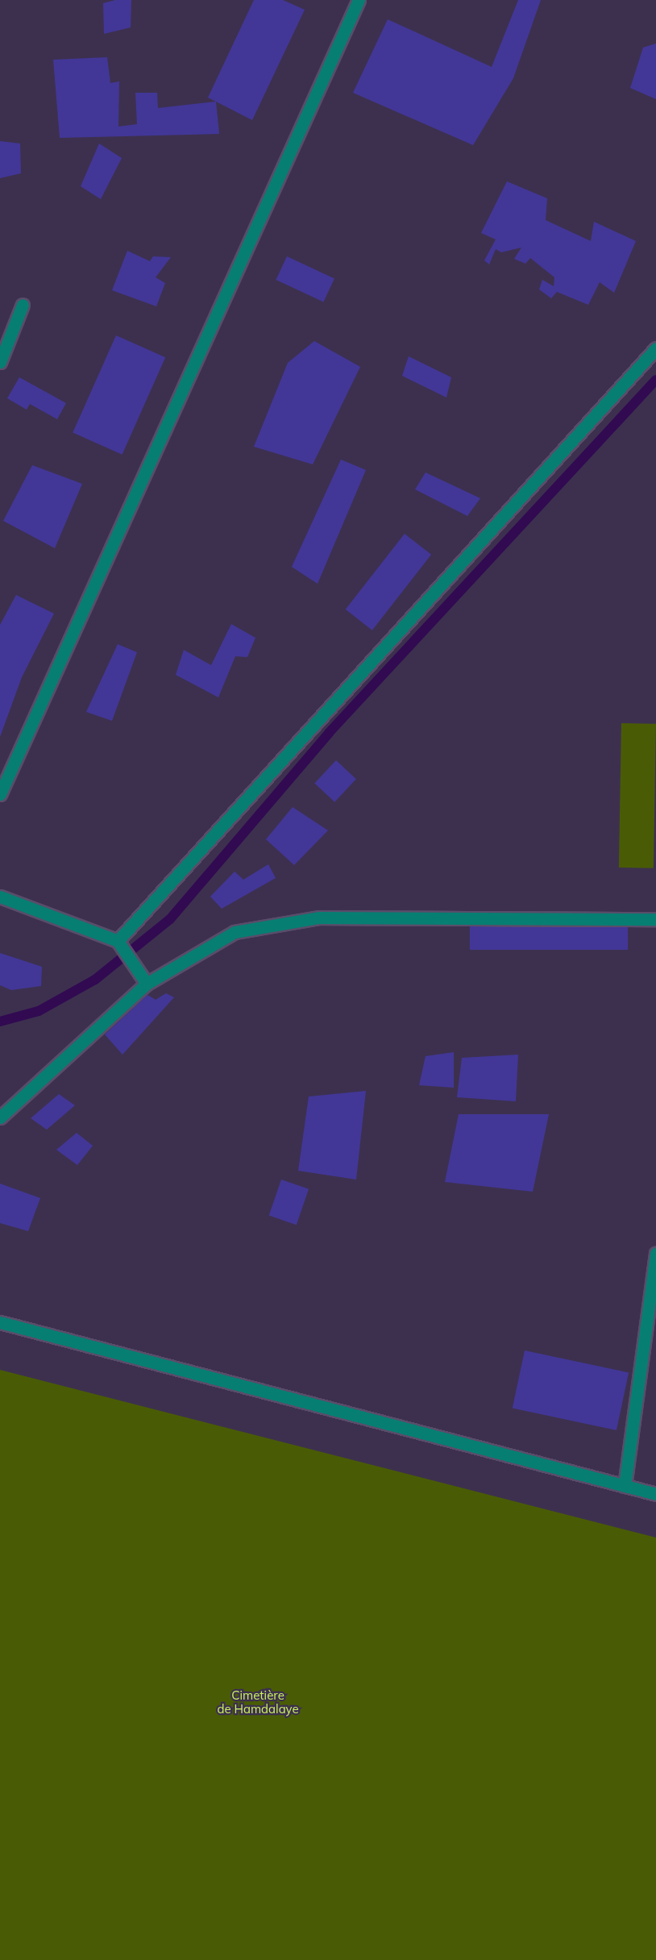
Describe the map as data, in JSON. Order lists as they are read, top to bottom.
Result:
{
  "parks": ["Cimetière de Hamdalaye"]
}
